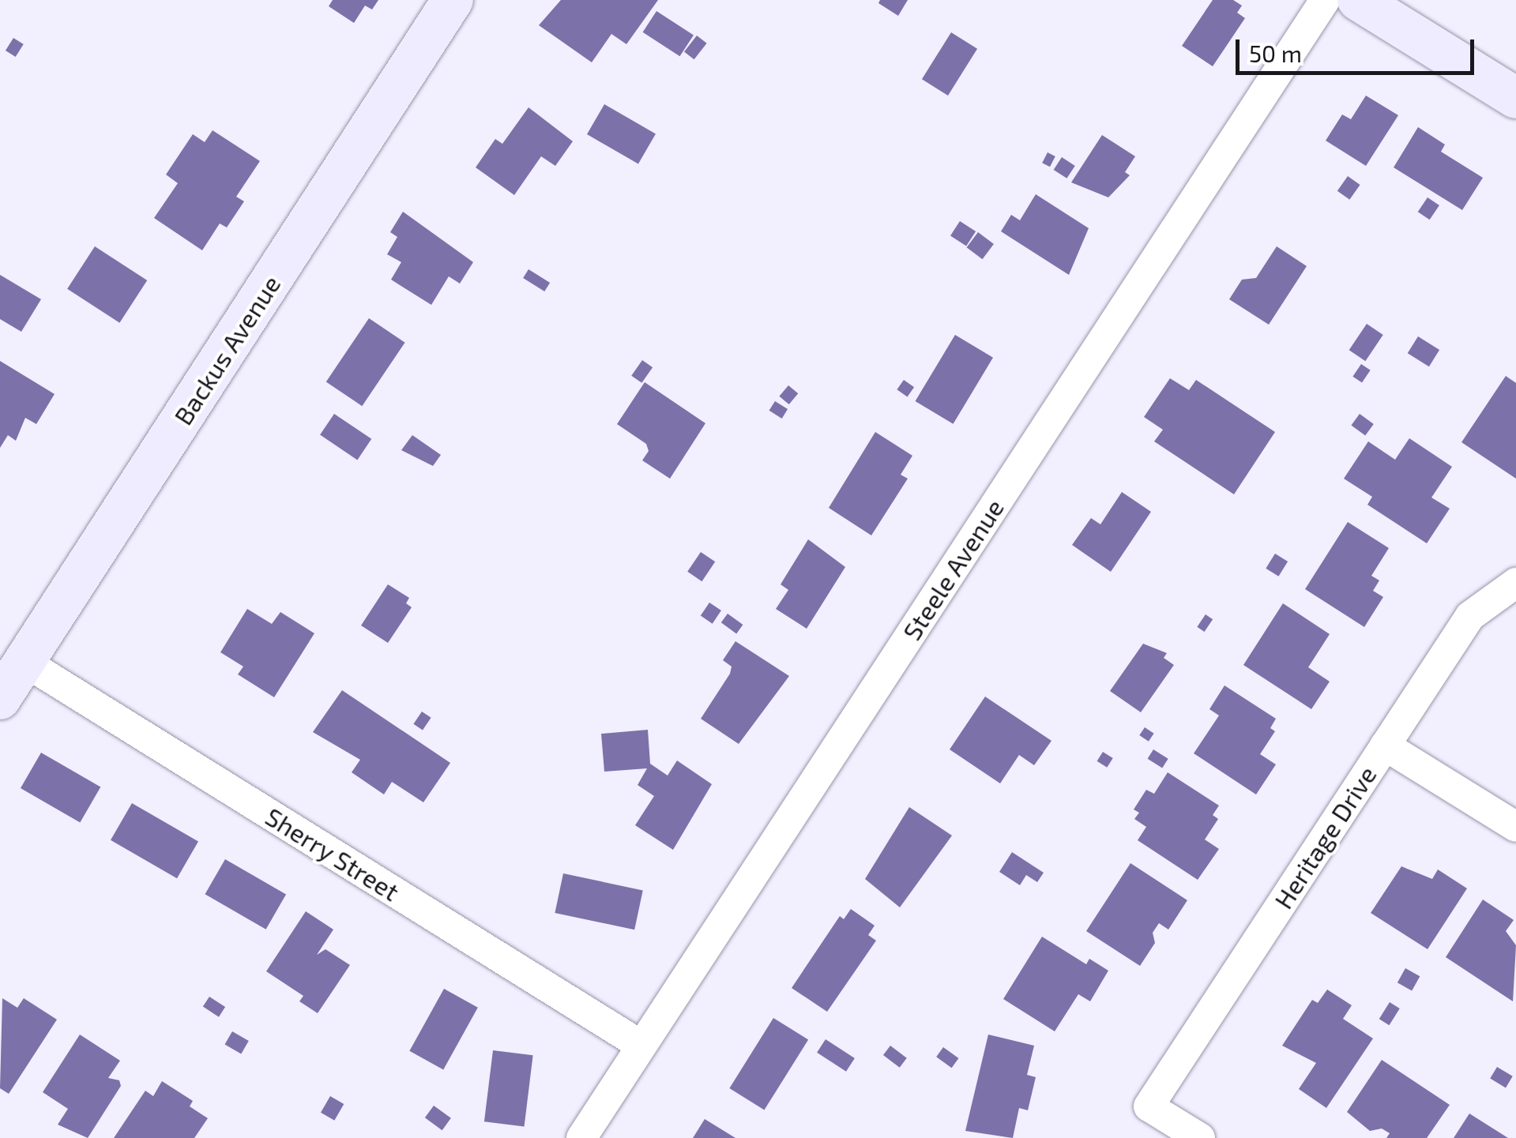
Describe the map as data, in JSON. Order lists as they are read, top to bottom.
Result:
{
  "streets": {
    "street": [
      "Backus Avenue",
      "Steele Avenue",
      "Heritage Drive",
      "Sherry Street"
    ]
  },
  "crossings": [
    ["Backus Avenue", "Sherry Street"],
    ["Steele Avenue", "Sherry Street"]
  ],
  "scale_bar": "50 m"
}
